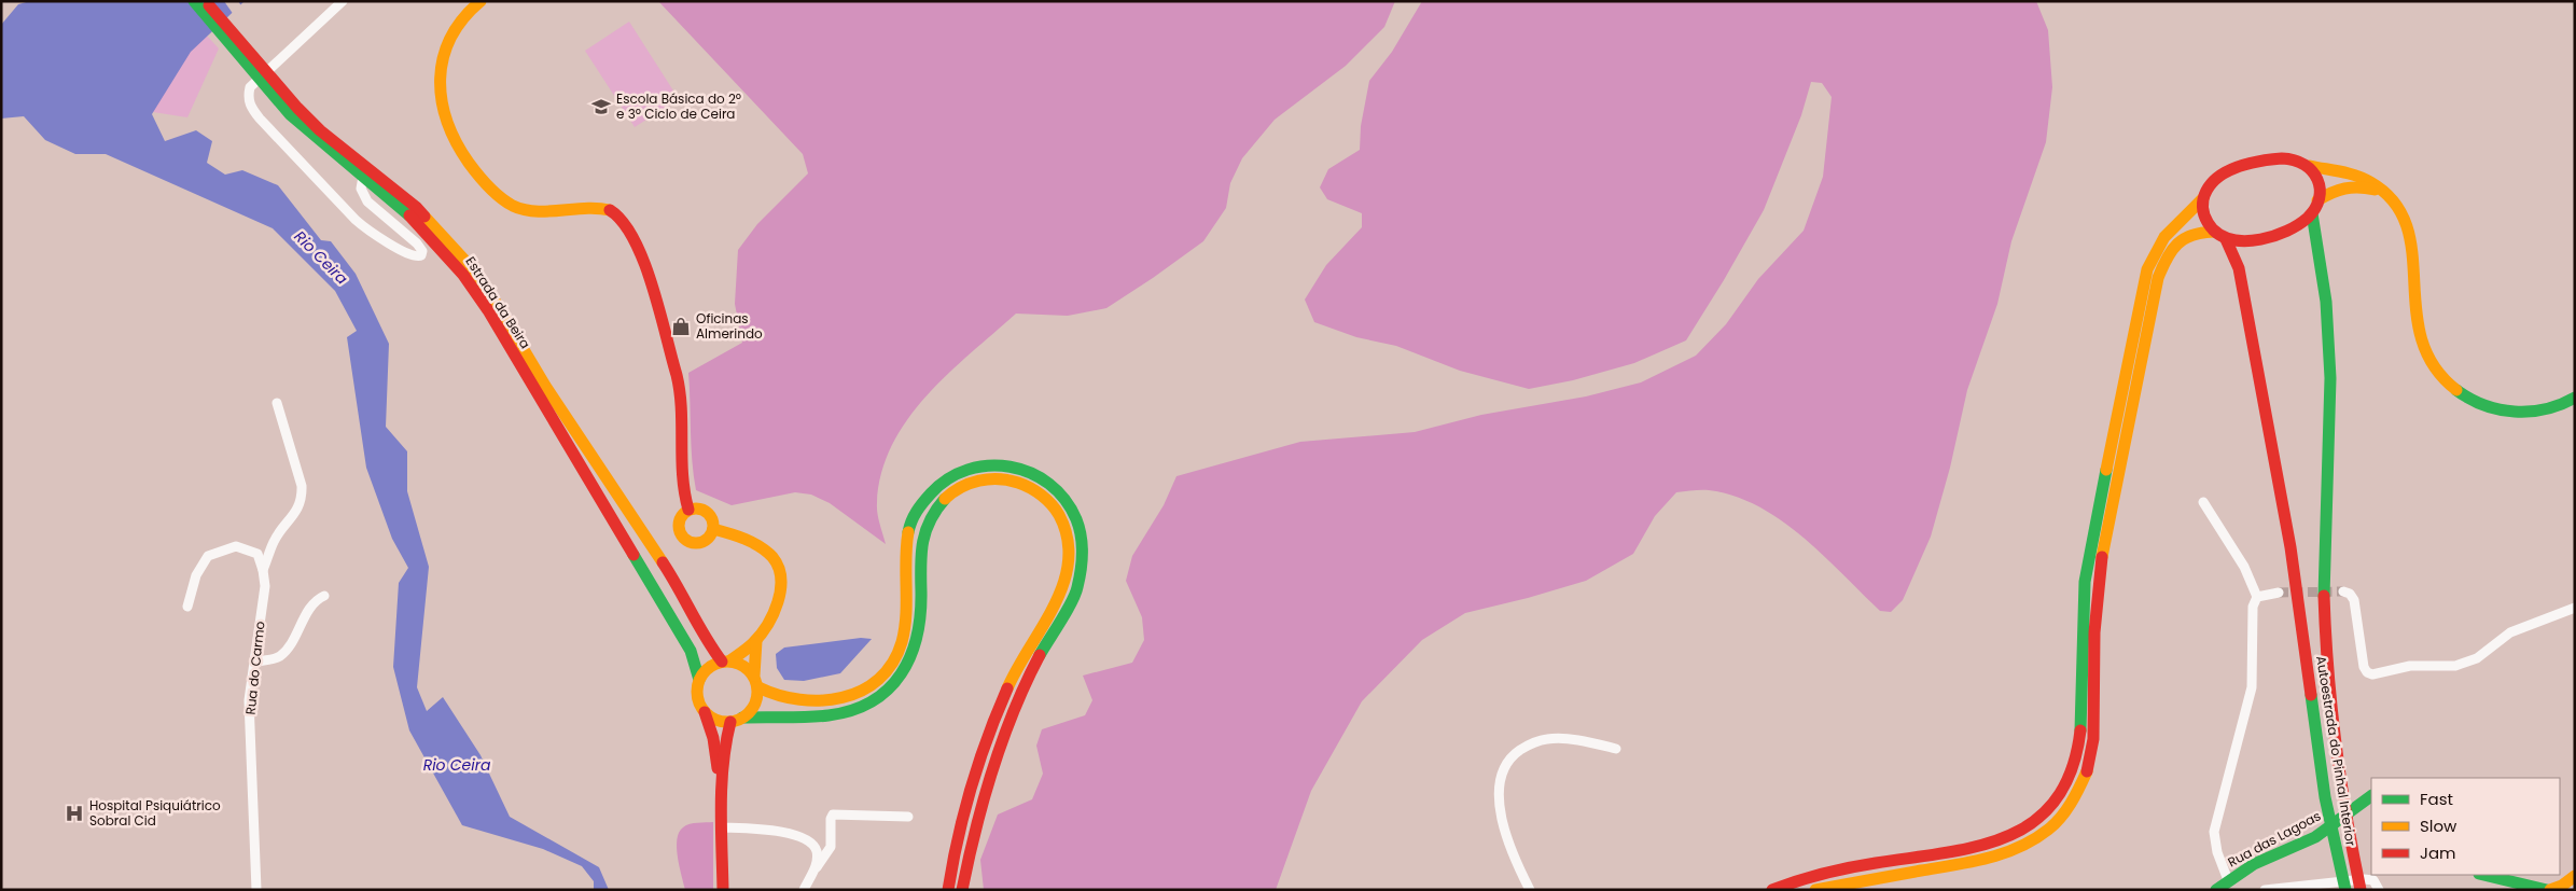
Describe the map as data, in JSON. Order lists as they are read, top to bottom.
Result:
{
  "streets": {
    "main road": ["Estrada da Beira", "Autoestrada do Pinhal Interior", "Rua das Lagoas"],
    "street": ["Rua do Carmo"]
  },
  "water": ["Rio Ceira"],
  "places": {
    "school or university": ["Escola Básica do 2º e 3º Ciclo de Ceira"],
    "shop": ["Oficinas Almerindo"],
    "hospital": ["Hospital Psiquiátrico Sobral Cid"]
  },
  "legend": ["Fast", "Slow", "Jam"]
}
